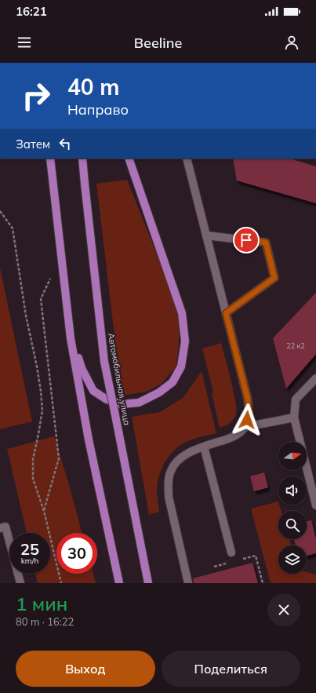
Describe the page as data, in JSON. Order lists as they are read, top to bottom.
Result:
{
  "streets": {
    "main road": ["Автомобильная улица"]
  },
  "house_numbers": ["22 к2"],
  "north": "right",
  "page": {
    "status": "16:21",
    "header": "Beeline",
    "turn": ["40 m", "Направо"],
    "then": "Затем",
    "speed": "25 km/h",
    "limit": "30",
    "heading": ["1 мин", "80 m · 16:22"],
    "buttons": ["Выход", "Поделиться"]
  }
}
